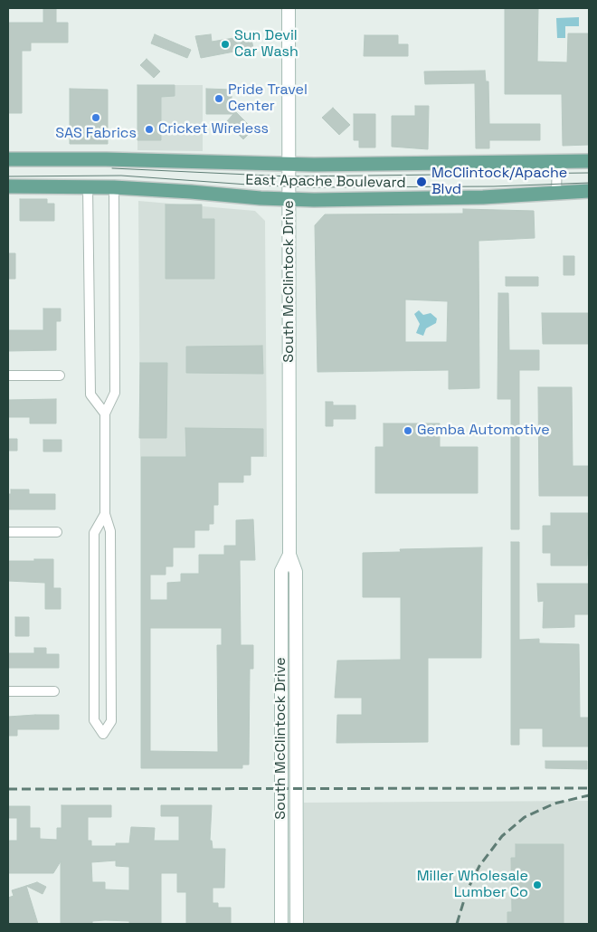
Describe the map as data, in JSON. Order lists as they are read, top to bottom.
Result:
{
  "streets": {
    "main road": ["East Apache Boulevard", "South McClintock Drive"]
  },
  "crossings": [
    ["East Apache Boulevard", "South McClintock Drive"]
  ],
  "places": [
    "Sun Devil Car Wash",
    "Pride Travel Center",
    "SAS Fabrics",
    "Cricket Wireless",
    "McClintock/Apache Blvd",
    "Gemba Automotive",
    "Miller Wholesale Lumber Co"
  ]
}
